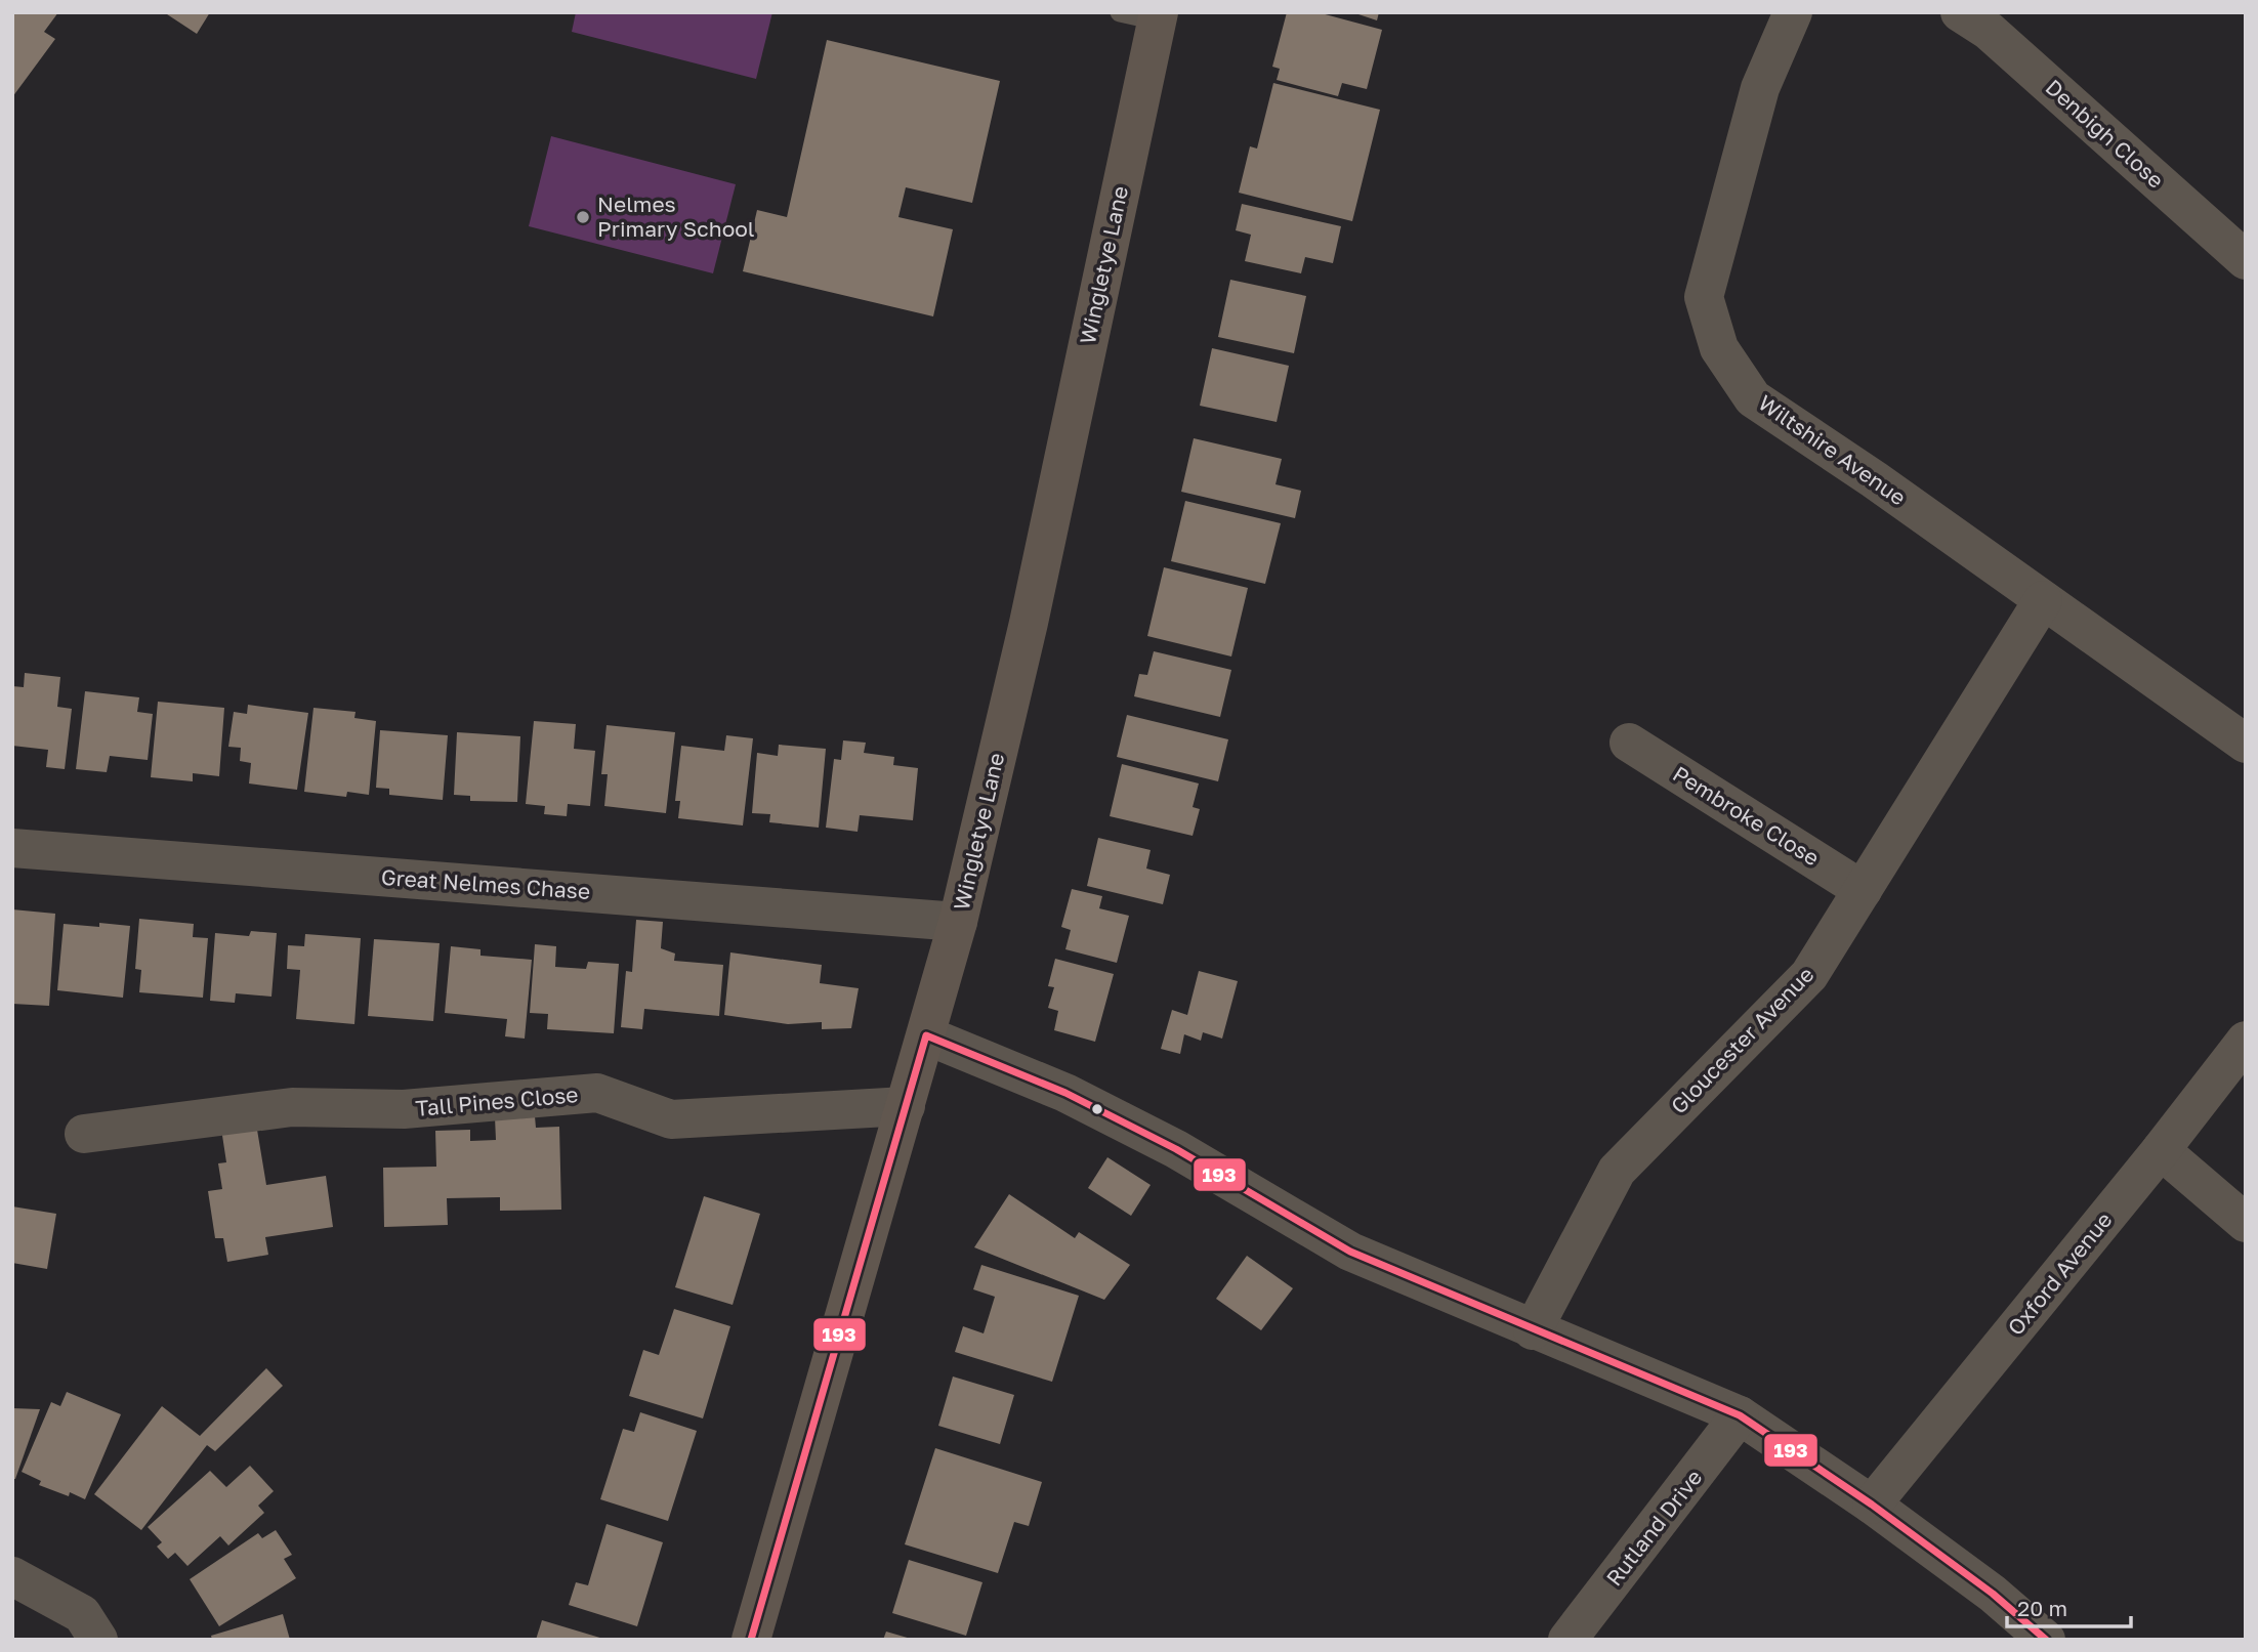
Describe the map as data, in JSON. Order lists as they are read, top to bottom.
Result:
{
  "streets": {
    "street": [
      "Denbigh Close",
      "Wingletye Lane",
      "Wiltshire Avenue",
      "Pembroke Close",
      "Great Nelmes Chase",
      "Gloucester Avenue",
      "Tall Pines Close",
      "Oxford Avenue",
      "Rutland Drive"
    ]
  },
  "crossings": [
    ["Wingletye Lane", "Great Nelmes Chase"],
    ["Wingletye Lane", "Tall Pines Close"],
    ["Wiltshire Avenue", "Gloucester Avenue"],
    ["Pembroke Close", "Gloucester Avenue"]
  ],
  "places": ["Nelmes Primary School"],
  "lines": ["transit line 193"],
  "scale_bar": "20 m"
}
